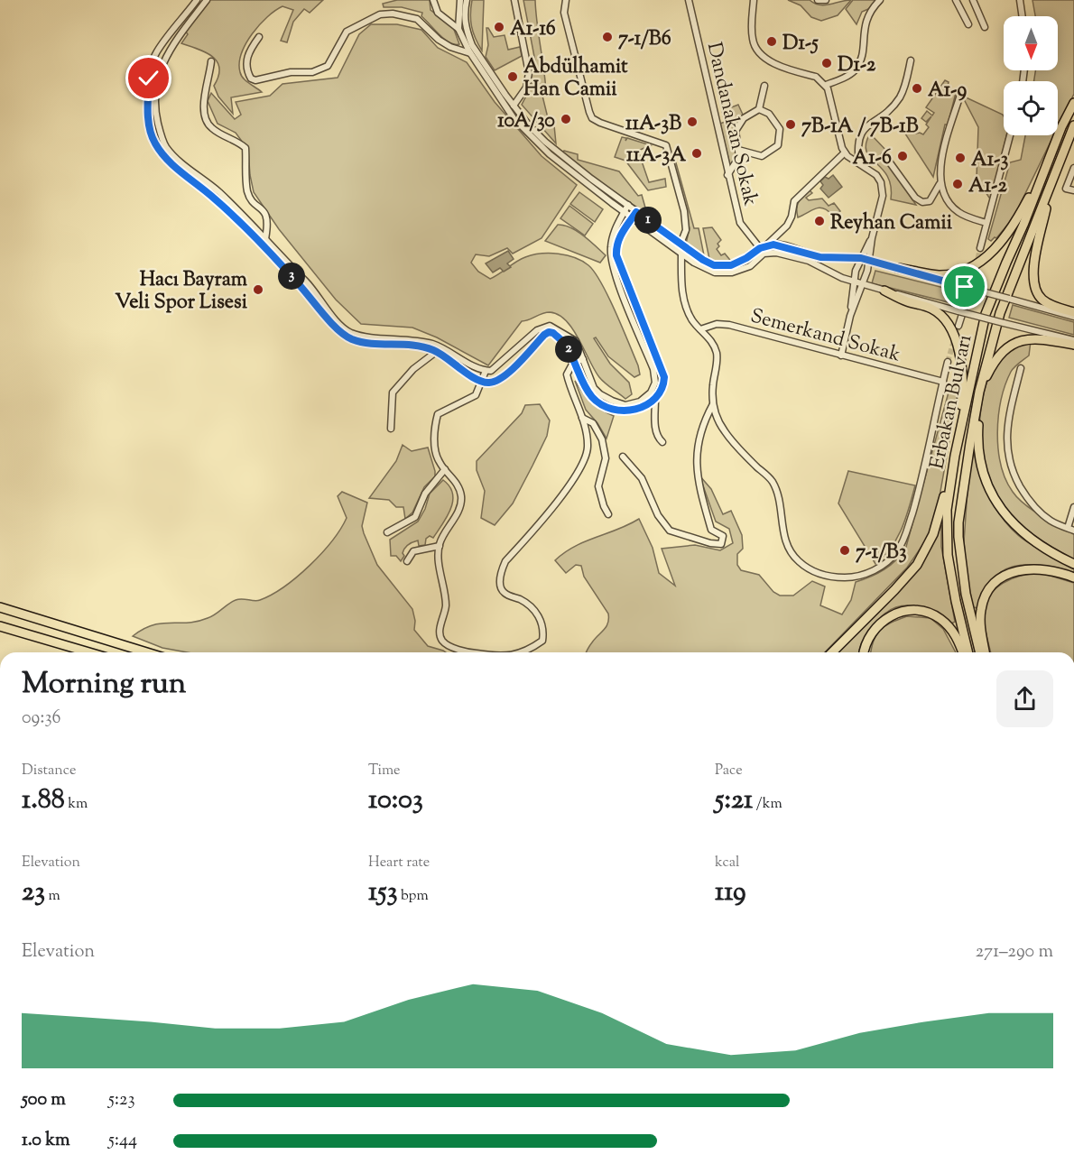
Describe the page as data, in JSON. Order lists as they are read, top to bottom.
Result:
{
  "streets": {
    "highway": ["Erbakan Bulvarı"],
    "street": ["Dandanakan Sokak", "Semerkand Sokak"]
  },
  "places": [
    "A1-16",
    "7-1/B6",
    "D1-5",
    "D1-2",
    "Abdülhamit Han Camii",
    "A1-9",
    "10A/30",
    "11A-3B",
    "7B-1A / 7B-1B",
    "11A-3A",
    "A1-6",
    "A1-3",
    "A1-2",
    "Reyhan Camii",
    "Hacı Bayram Veli Spor Lisesi",
    "7-1/B3"
  ],
  "north": "bottom",
  "page": {
    "pins": ["1", "3", "2"],
    "heading": ["Morning run", "09:36"],
    "stats": [
      ["Distance", "1.88 km"],
      ["Time", "10:03"],
      ["Pace", "5:21 /km"],
      ["Elevation", "23 m"],
      ["Heart rate", "153 bpm"],
      ["kcal", "119"]
    ],
    "chart": ["Elevation", "271–290 m"],
    "list": [
      {
        "name": "500 m",
        "note": "5:23"
      },
      {
        "name": "1.0 km",
        "note": "5:44"
      }
    ]
  }
}
